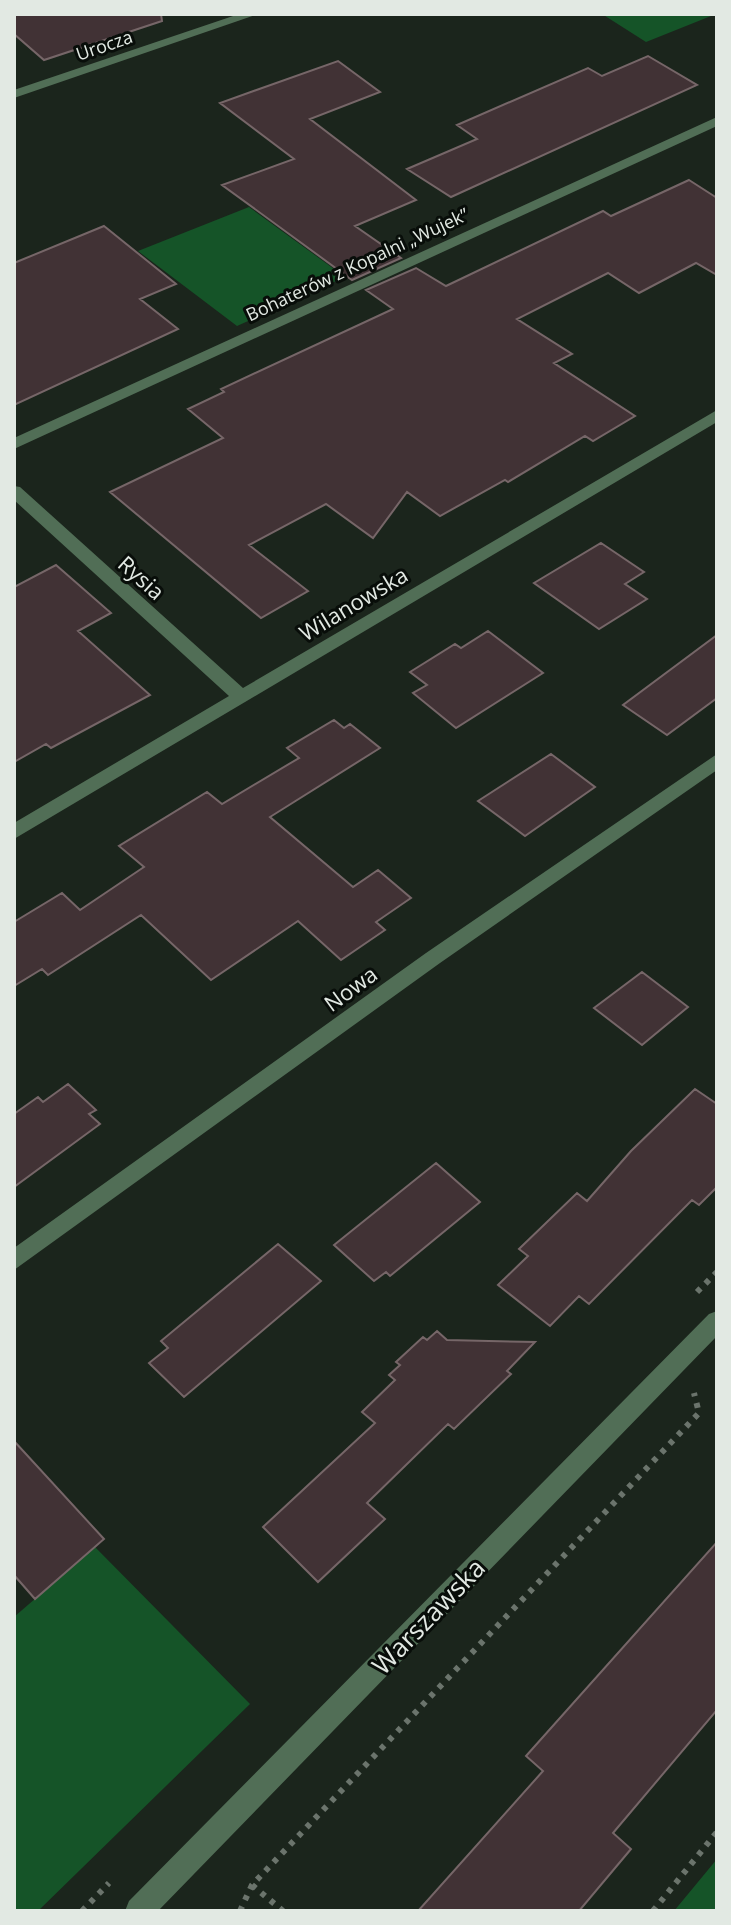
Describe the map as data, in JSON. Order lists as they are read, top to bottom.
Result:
{
  "streets": {
    "street": [
      "Urocza",
      "Bohaterów z Kopalni „Wujek”",
      "Rysia",
      "Wilanowska",
      "Nowa",
      "Warszawska"
    ]
  },
  "crossings": [
    ["Rysia", "Wilanowska"]
  ]
}
